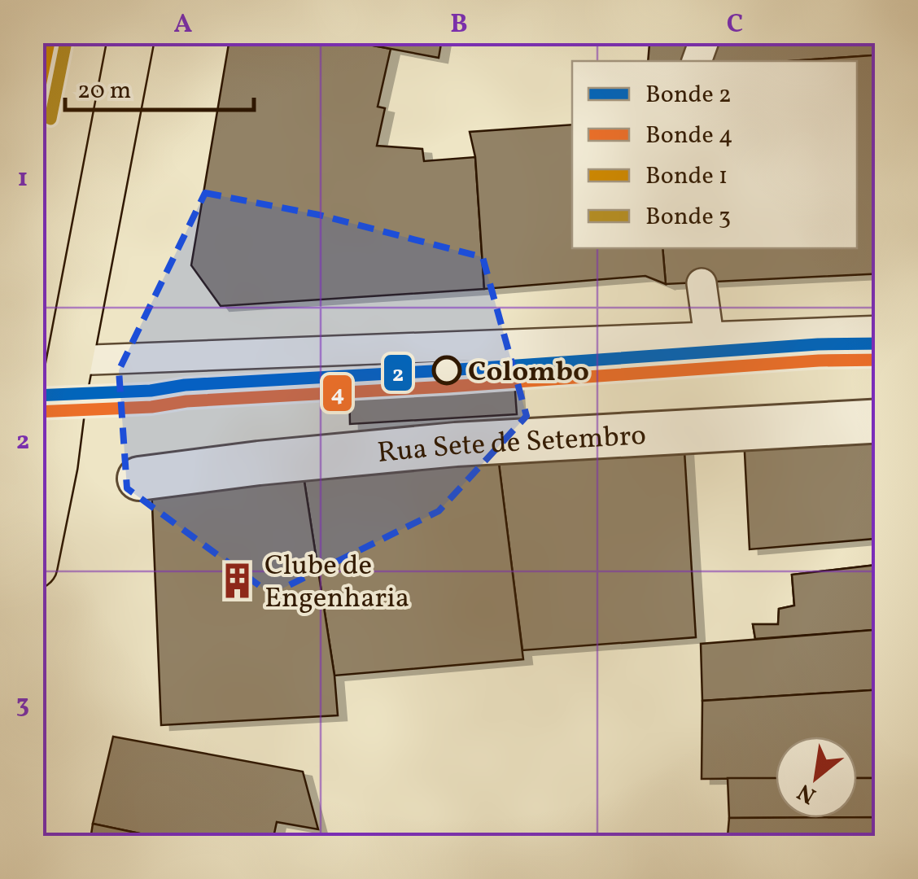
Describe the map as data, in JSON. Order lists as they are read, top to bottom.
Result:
{
  "streets": {
    "street": ["Rua Sete de Setembro"]
  },
  "places": {
    "other": ["Colombo"],
    "building": ["Clube de Engenharia"]
  },
  "lines": [
    "tram line 1",
    "tram line 3",
    "tram line 2",
    "tram line 4"
  ],
  "legend": [
    "Bonde 2",
    "Bonde 4",
    "Bonde 1",
    "Bonde 3"
  ],
  "scale_bar": "20 m",
  "north": "bottom left",
  "grid": {
    "columns": ["A", "B", "C"],
    "rows": ["1", "2", "3"]
  }
}
